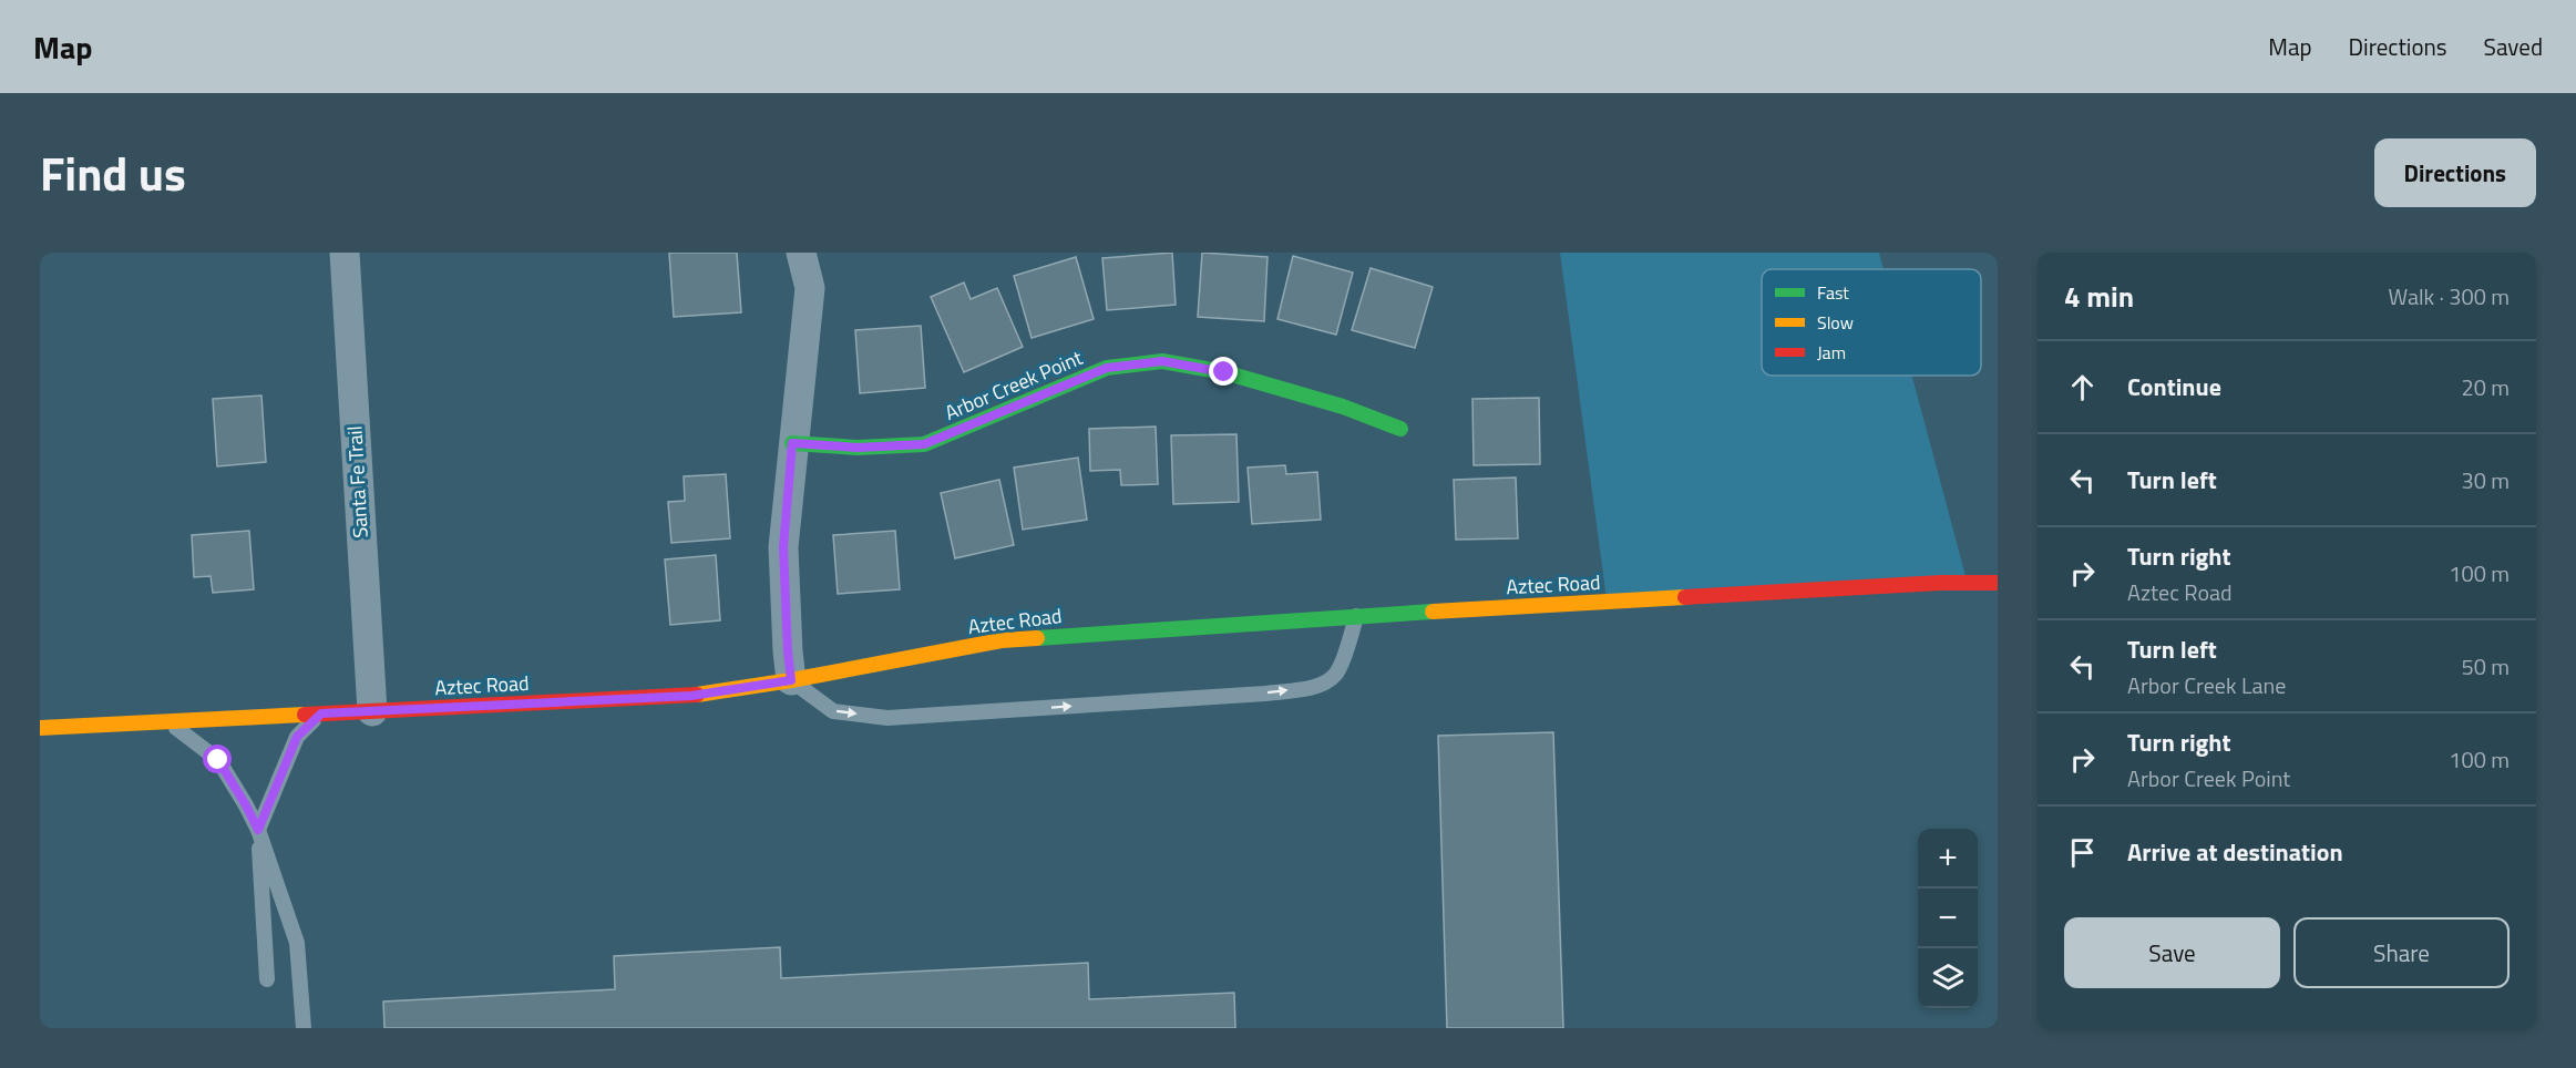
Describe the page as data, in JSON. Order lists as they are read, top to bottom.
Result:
{
  "streets": {
    "street": ["Arbor Creek Point", "Santa Fe Trail", "Aztec Road"]
  },
  "crossings": [
    ["Santa Fe Trail", "Aztec Road"]
  ],
  "legend": ["Fast", "Slow", "Jam"],
  "page": {
    "header": "Map",
    "nav": ["Map", "Directions", "Saved"],
    "title": "Find us",
    "buttons": [
      "Directions",
      ["Save", "Share"]
    ],
    "heading": ["4 min", "Walk · 300 m"],
    "list": [
      ["Continue", "20 m"],
      ["Turn left", "30 m"],
      ["Turn right", "Aztec Road", "100 m"],
      ["Turn left", "Arbor Creek Lane", "50 m"],
      ["Turn right", "Arbor Creek Point", "100 m"],
      "Arrive at destination"
    ],
    "map_buttons": ["+", "−"]
  }
}
